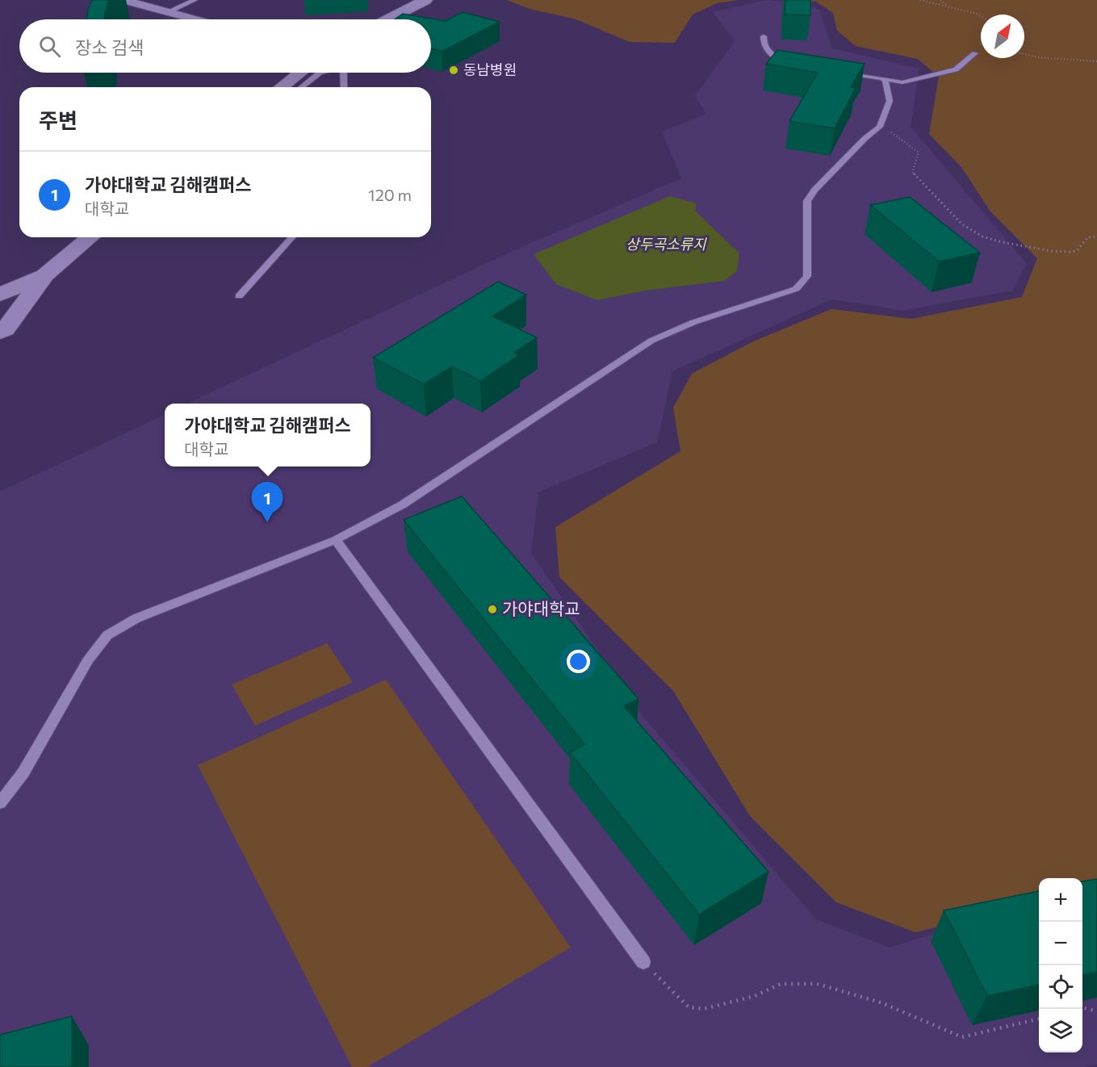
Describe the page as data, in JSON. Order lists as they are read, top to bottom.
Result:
{
  "water": ["상두곡소류지"],
  "places": ["동남병원", "가야대학교"],
  "north": "top right",
  "page": {
    "search": "장소 검색",
    "heading": "주변",
    "list": [
      {
        "mark": "1",
        "name": "가야대학교 김해캠퍼스",
        "note": "대학교",
        "value": "120 m"
      }
    ],
    "popup": ["가야대학교 김해캠퍼스", "대학교"],
    "pins": "1",
    "map_buttons": ["+", "−"]
  }
}
